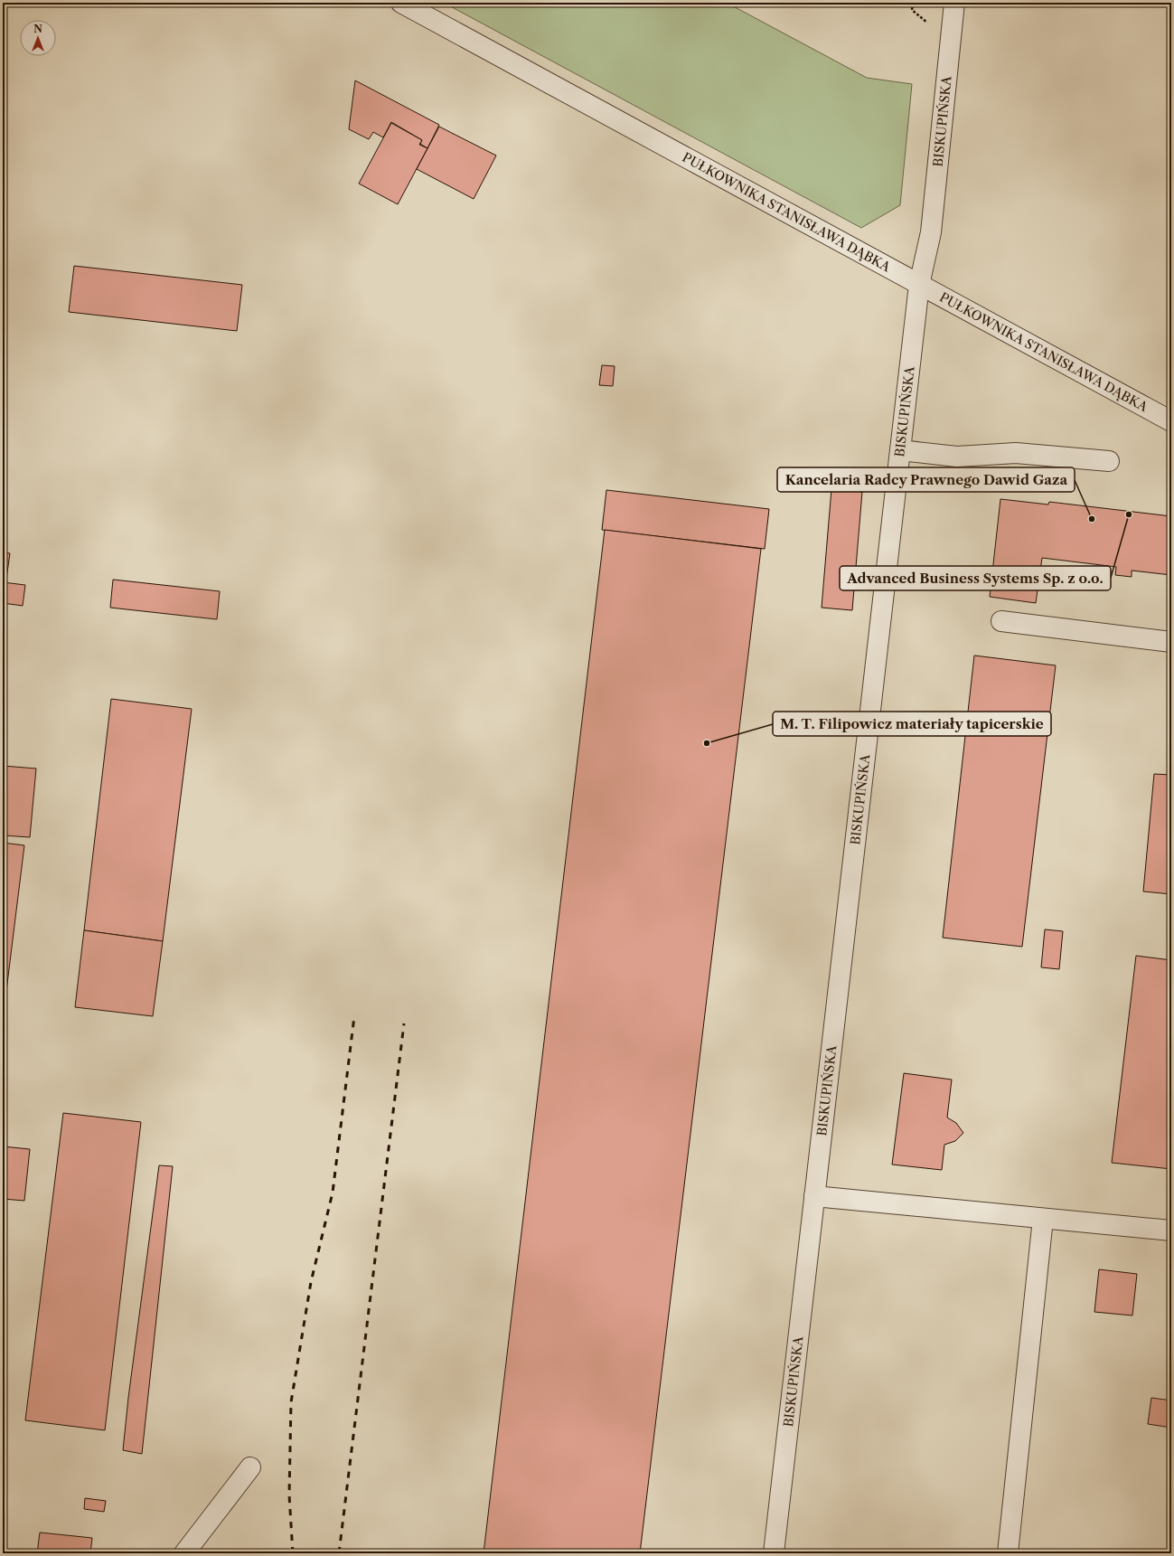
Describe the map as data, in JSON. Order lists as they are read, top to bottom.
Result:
{
  "streets": {
    "street": ["BISKUPIŃSKA", "PUŁKOWNIKA STANISŁAWA DĄBKA"]
  },
  "crossings": [
    ["BISKUPIŃSKA", "PUŁKOWNIKA STANISŁAWA DĄBKA"]
  ],
  "places": ["Advanced Business Systems Sp. z o.o.", "Kancelaria Radcy Prawnego Dawid Gaza", "M. T. Filipowicz materiały tapicerskie"],
  "north": "top"
}
